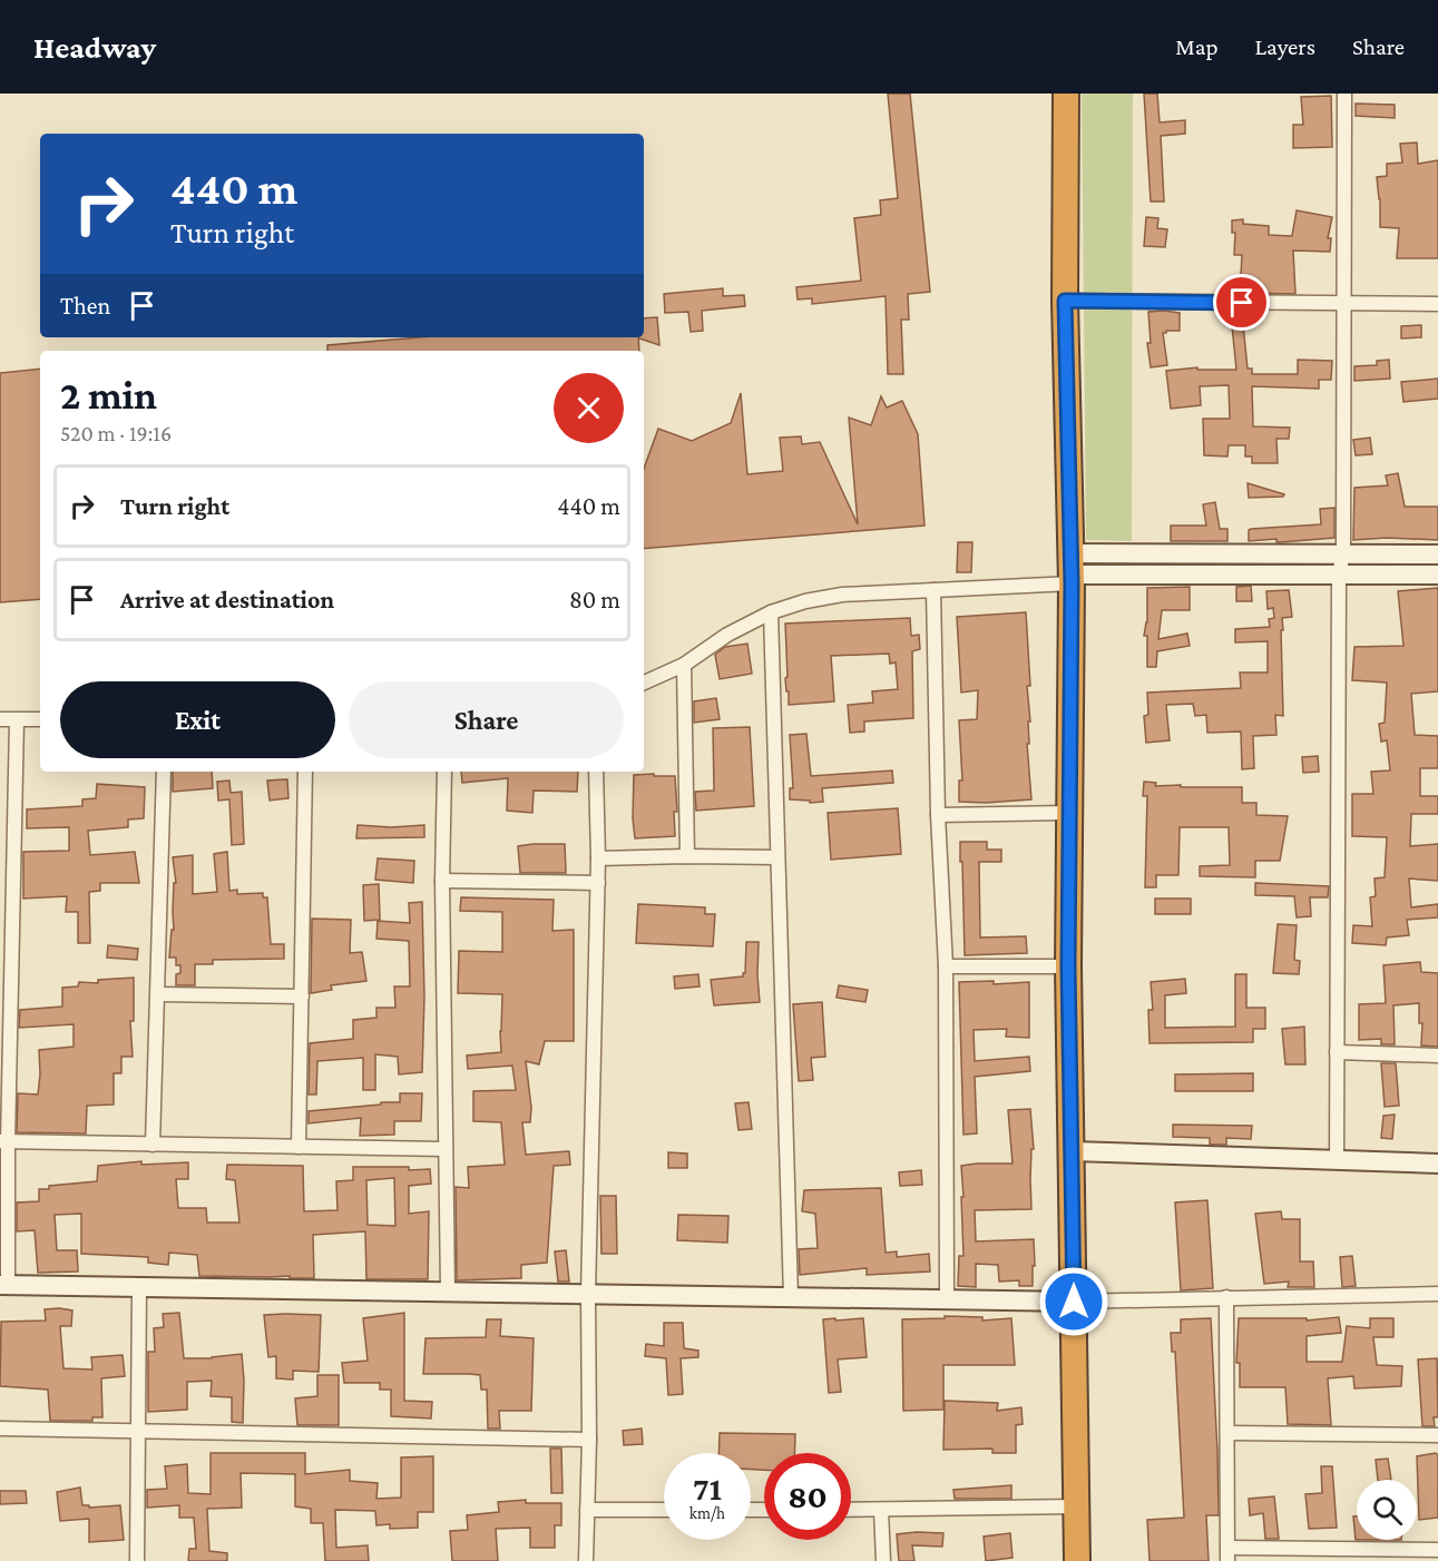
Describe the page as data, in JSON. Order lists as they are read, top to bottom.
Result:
{
  "page": {
    "header": "Headway",
    "nav": ["Map", "Layers", "Share"],
    "turn": ["440 m", "Turn right"],
    "then": "Then",
    "heading": ["2 min", "520 m · 19:16"],
    "list": [
      {
        "name": "Turn right",
        "value": "440 m"
      },
      {
        "name": "Arrive at destination",
        "value": "80 m"
      }
    ],
    "buttons": ["Exit", "Share"],
    "speed": "71 km/h",
    "limit": "80"
  }
}
